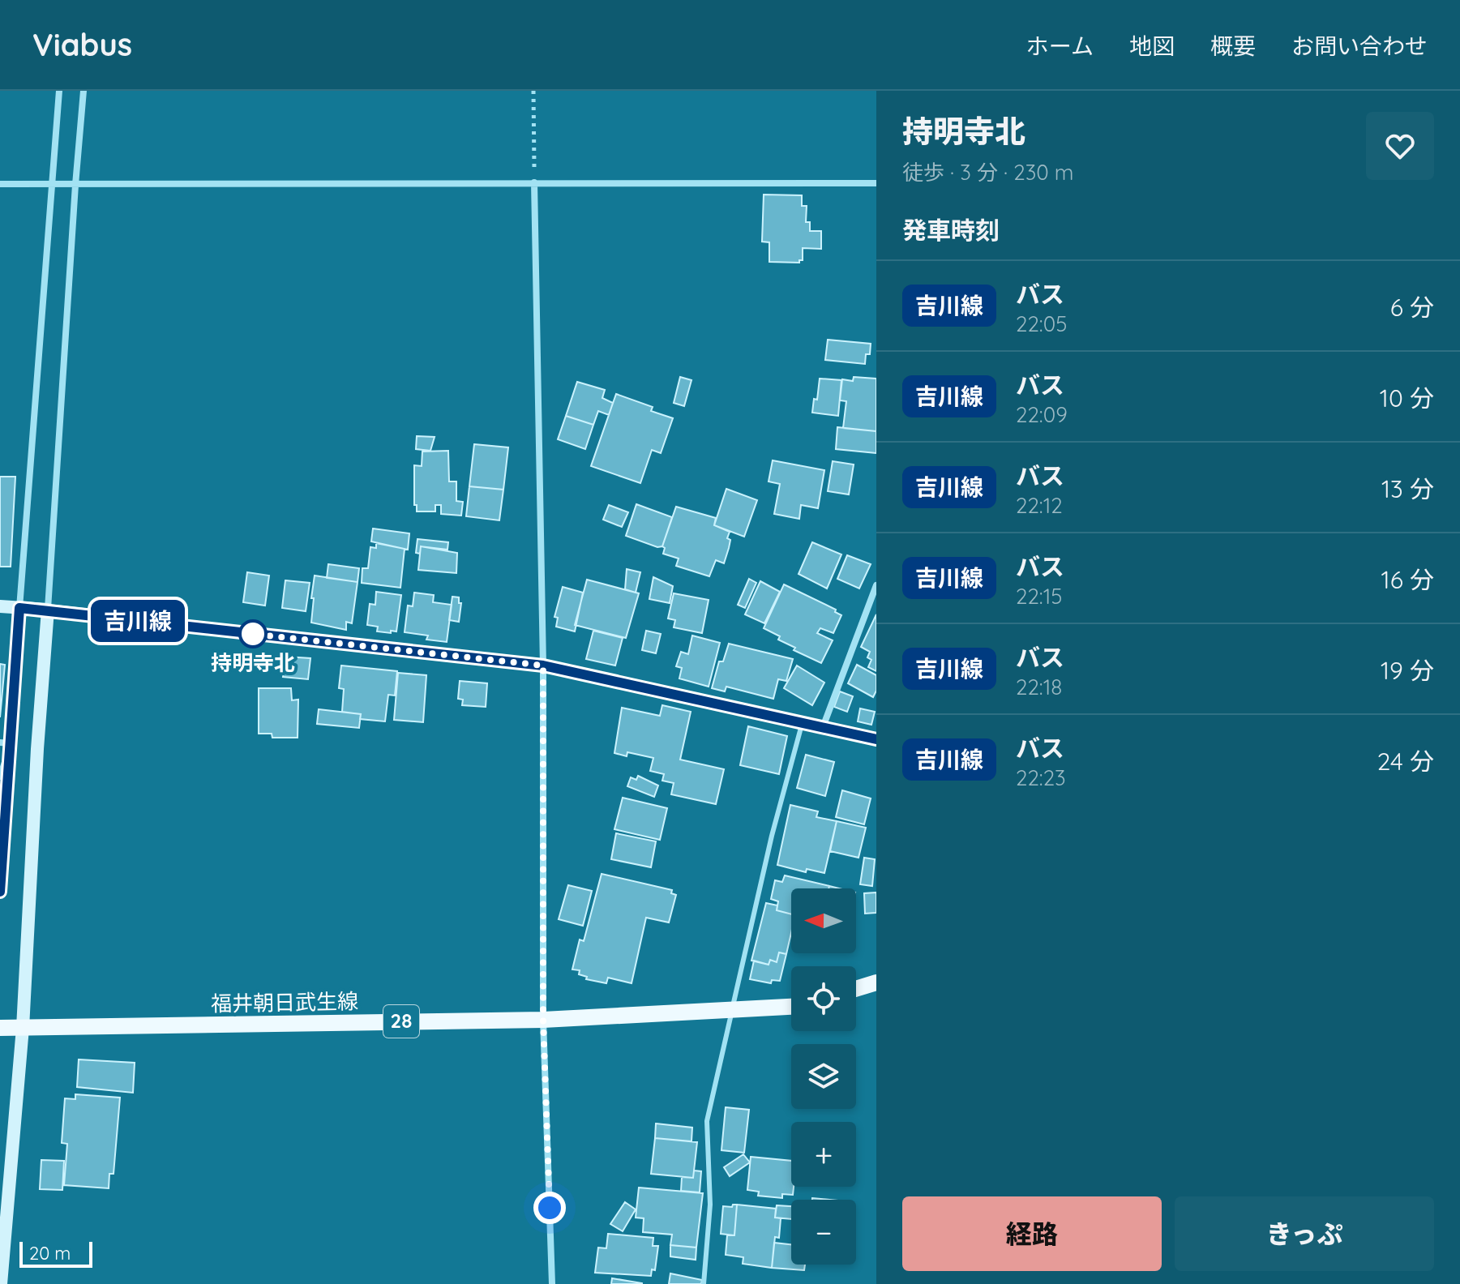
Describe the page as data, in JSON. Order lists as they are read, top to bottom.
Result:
{
  "streets": {
    "main road": ["福井朝日武生線", "28"]
  },
  "places": ["持明寺北"],
  "lines": ["bus line 吉川線"],
  "scale_bar": "20 m",
  "north": "left",
  "page": {
    "header": "Viabus",
    "nav": [
      "ホーム",
      "地図",
      "概要",
      "お問い合わせ"
    ],
    "on_map": "吉川線",
    "heading": [
      ["持明寺北", "徒歩 · 3 分 · 230 m"],
      "発車時刻"
    ],
    "list": [
      {
        "mark": "吉川線",
        "name": "バス",
        "note": "22:05",
        "value": "6 分"
      },
      {
        "mark": "吉川線",
        "name": "バス",
        "note": "22:09",
        "value": "10 分"
      },
      {
        "mark": "吉川線",
        "name": "バス",
        "note": "22:12",
        "value": "13 分"
      },
      {
        "mark": "吉川線",
        "name": "バス",
        "note": "22:15",
        "value": "16 分"
      },
      {
        "mark": "吉川線",
        "name": "バス",
        "note": "22:18",
        "value": "19 分"
      },
      {
        "mark": "吉川線",
        "name": "バス",
        "note": "22:23",
        "value": "24 分"
      }
    ],
    "map_buttons": ["+", "−"],
    "buttons": ["経路", "きっぷ"],
    "scale": "20 m"
  }
}
